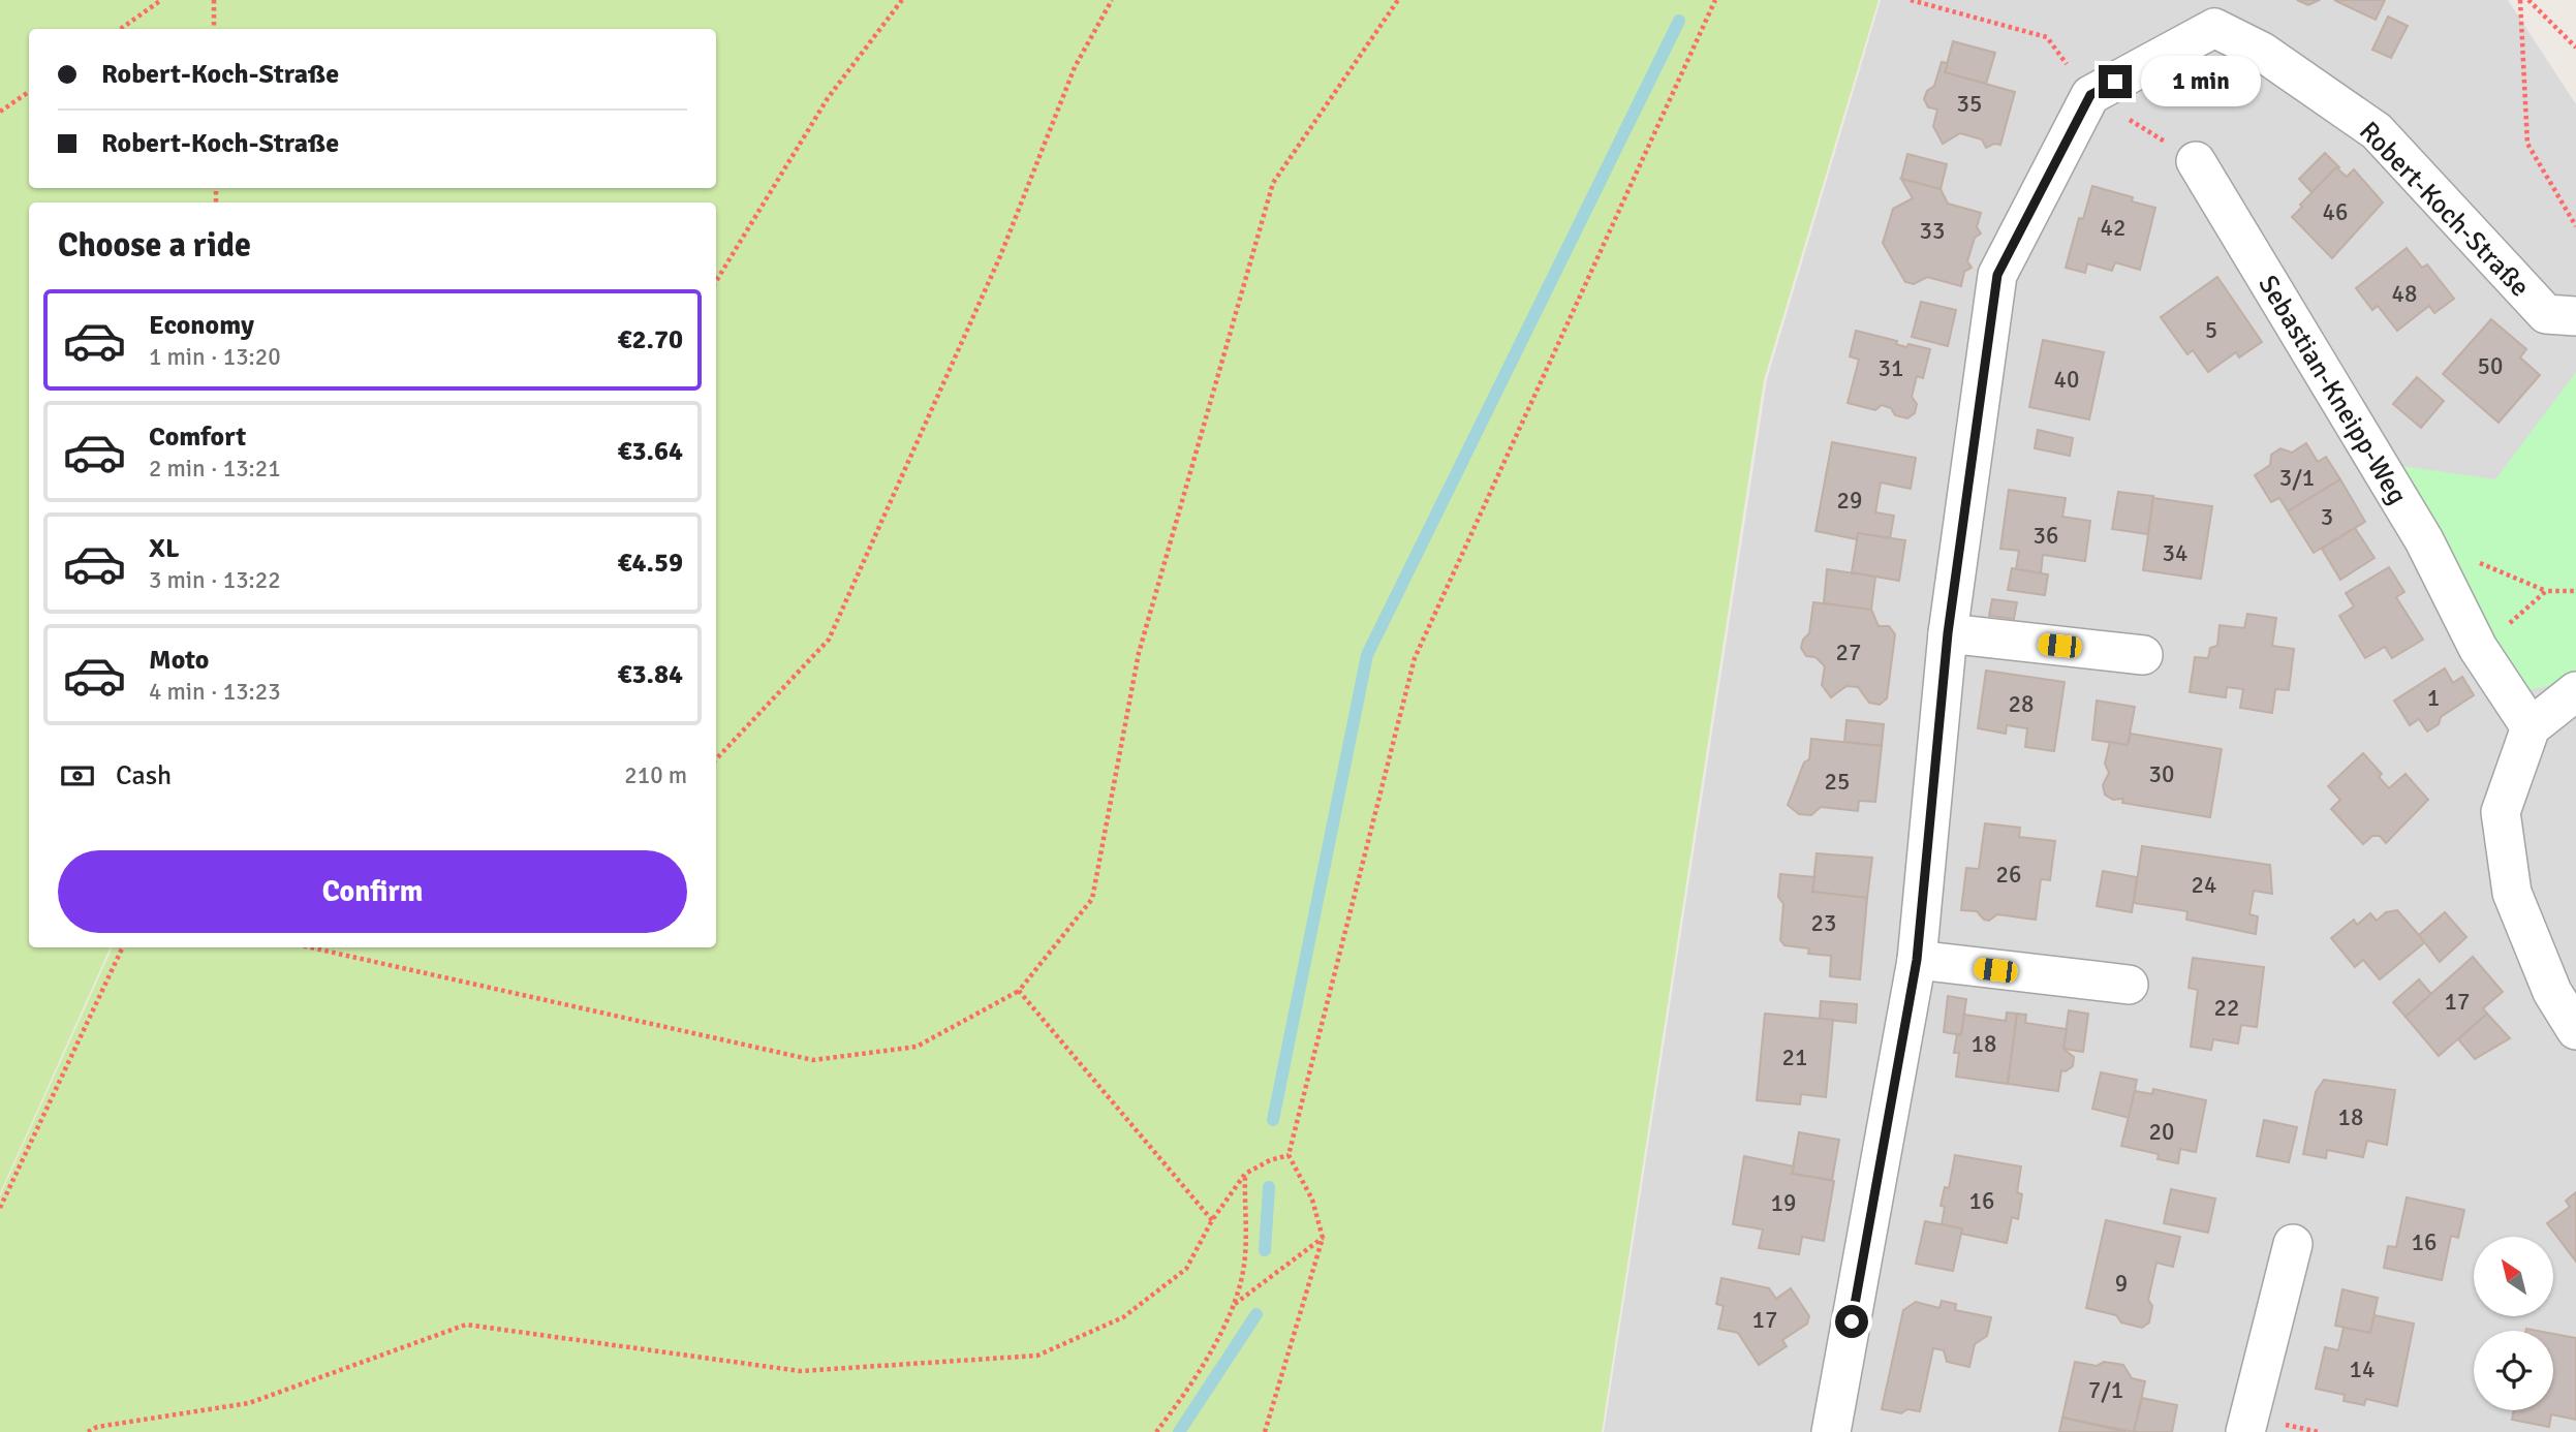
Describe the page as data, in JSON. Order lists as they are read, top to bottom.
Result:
{
  "streets": {
    "street": ["Robert-Koch-Straße", "Sebastian-Kneipp-Weg"]
  },
  "house_numbers": [
    "35",
    "46",
    "42",
    "33",
    "48",
    "5",
    "50",
    "31",
    "40",
    "3/1",
    "29",
    "3",
    "36",
    "34",
    "27",
    "1",
    "28",
    "30",
    "25",
    "26",
    "24",
    "23",
    "17",
    "22",
    "18",
    "21",
    "18",
    "20",
    "16",
    "19",
    "16",
    "9",
    "17",
    "14",
    "7/1"
  ],
  "north": "top left",
  "page": {
    "banner": ["Robert-Koch-Straße", "Robert-Koch-Straße"],
    "bubble": "1 min",
    "heading": "Choose a ride",
    "list": [
      {
        "name": "Economy",
        "note": "1 min · 13:20",
        "value": "€2.70"
      },
      {
        "name": "Comfort",
        "note": "2 min · 13:21",
        "value": "€3.64"
      },
      {
        "name": "XL",
        "note": "3 min · 13:22",
        "value": "€4.59"
      },
      {
        "name": "Moto",
        "note": "4 min · 13:23",
        "value": "€3.84"
      }
    ],
    "pay": ["Cash", "210 m"],
    "buttons": "Confirm"
  }
}
